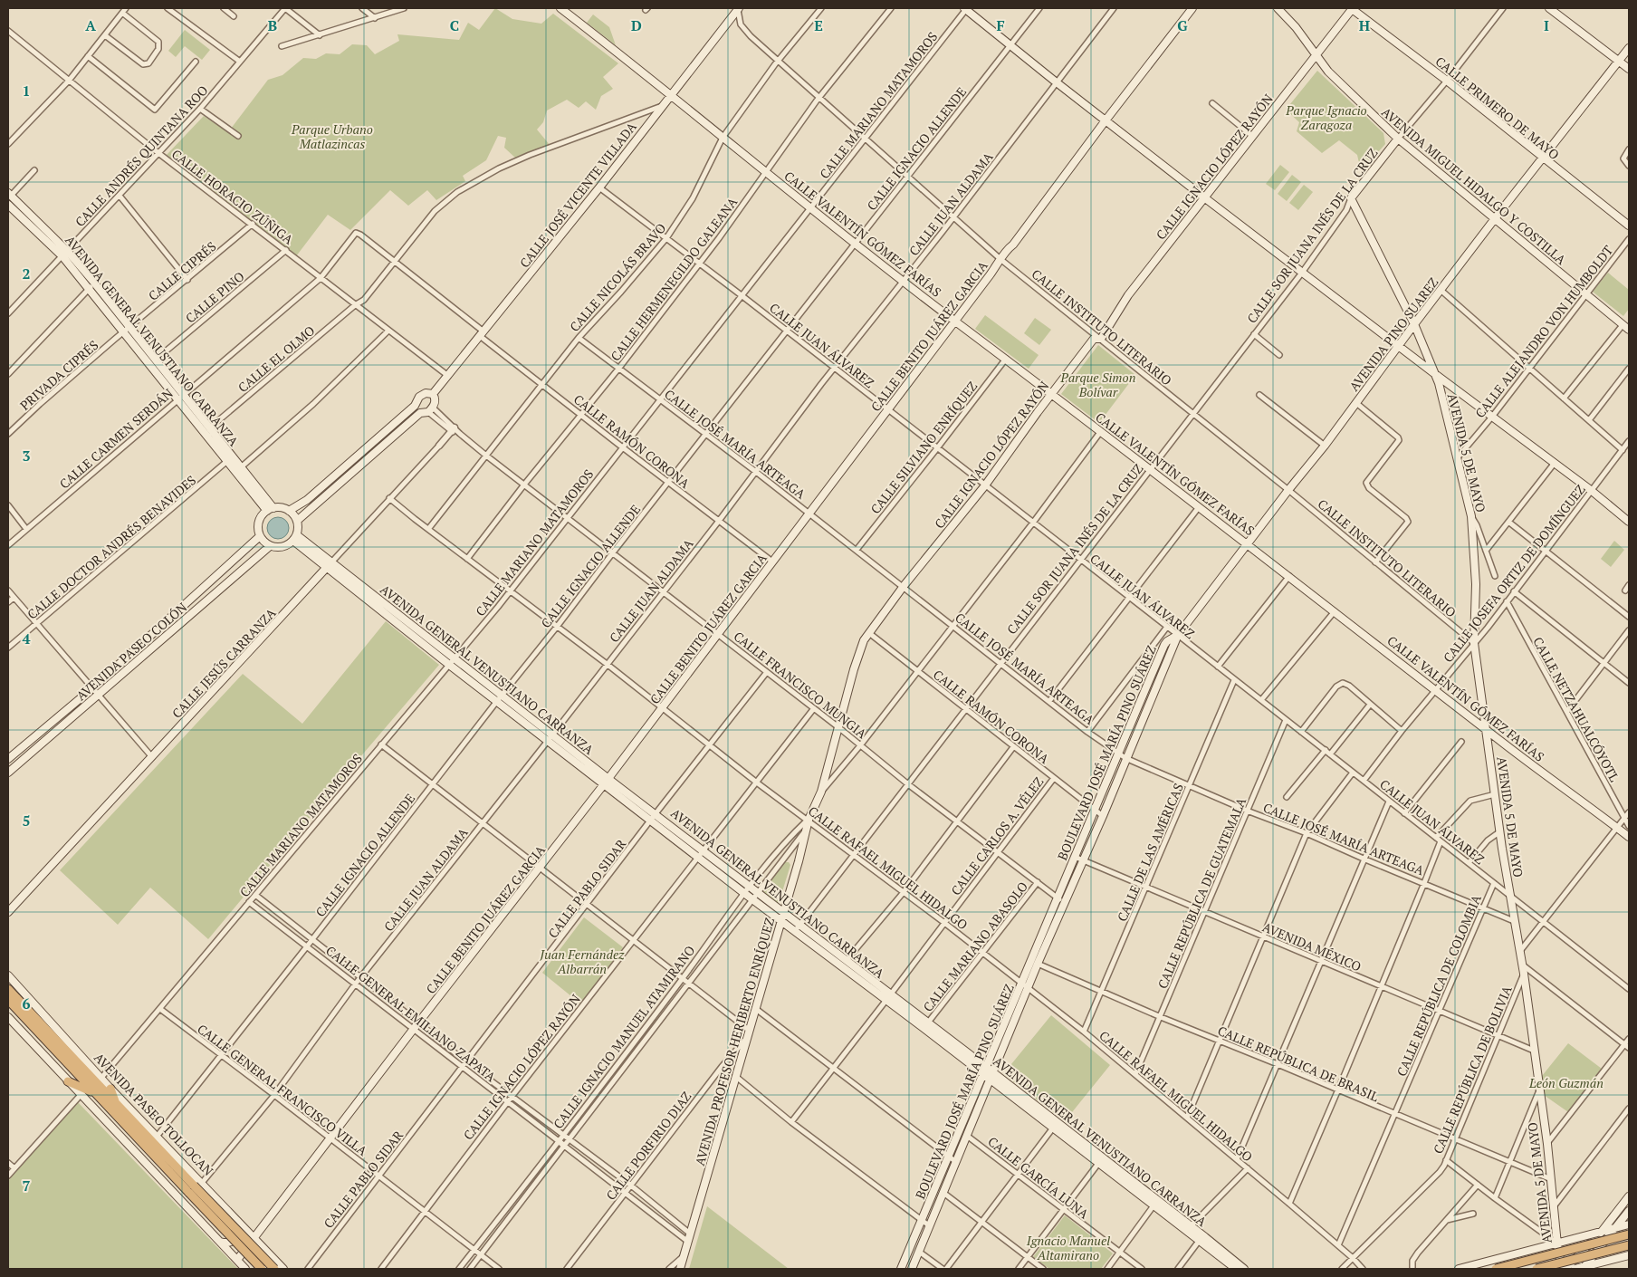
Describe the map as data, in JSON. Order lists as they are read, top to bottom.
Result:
{
  "streets": {
    "highway": ["AVENIDA PASEO TOLLOCAN"],
    "main road": [
      "CALLE PRIMERO DE MAYO",
      "CALLE IGNACIO LÓPEZ RAYÓN",
      "AVENIDA MIGUEL HIDALGO Y COSTILLA",
      "CALLE JOSÉ VICENTE VILLADA",
      "CALLE VALENTÍN GÓMEZ FARÍAS",
      "CALLE SOR JUANA INÉS DE LA CRUZ",
      "AVENIDA PINO SUAREZ",
      "CALLE BENITO JUÁREZ GARCIA",
      "AVENIDA GENERAL VENUSTIANO CARRANZA",
      "AVENIDA 5 DE MAYO",
      "AVENIDA PASEO COLÓN",
      "CALLE JESÚS CARRANZA",
      "BOULEVARD JOSÉ MARÍA PINO SUÁREZ",
      "AVENIDA PROFESOR HERIBERTO ENRÍQUEZ"
    ],
    "street": [
      "CALLE MARIANO MATAMOROS",
      "CALLE IGNACIO ALLENDE",
      "CALLE ANDRÉS QUINTANA ROO",
      "CALLE HORACIO ZÚÑIGA",
      "CALLE JUAN ALDAMA",
      "CALLE CIPRÉS",
      "CALLE NICOLÁS BRAVO",
      "CALLE HERMENEGILDO GALEANA",
      "CALLE PINO",
      "CALLE INSTITUTO LITERARIO",
      "CALLE ALEJANDRO VON HUMBOLDT",
      "CALLE JUAN ÁLVAREZ",
      "CALLE EL OLMO",
      "PRIVADA CIPRÉS",
      "CALLE CARMEN SERDÁN",
      "CALLE RAMÓN CORONA",
      "CALLE JOSÉ MARÍA ARTEAGA",
      "CALLE SILVIANO ENRÍQUEZ",
      "CALLE DOCTOR ANDRÉS BENAVIDES",
      "CALLE JOSEFA ORTIZ DE DOMÍNGUEZ",
      "CALLE FRANCISCO MUNGIA",
      "CALLE NETZAHUALCÓYOTL",
      "CALLE CARLOS A. VÉLEZ",
      "CALLE DE LAS AMÉRICAS",
      "CALLE RAFAEL MIGUEL HIDALGO",
      "CALLE PABLO SIDAR",
      "CALLE REPÚBLICA DE GUATEMALA",
      "CALLE MARIANO ABASOLO",
      "AVENIDA MÉXICO",
      "CALLE REPÚBLICA DE COLOMBIA",
      "CALLE GENERAL EMILIANO ZAPATA",
      "CALLE IGNACIO MANUEL ATAMIRANO",
      "CALLE REPÚBLICA DE BRASIL",
      "CALLE REPÚBLICA DE BOLIVIA",
      "CALLE GENERAL FRANCISCO VILLA",
      "CALLE PORFIRIO DIAZ",
      "CALLE GARCÍA LUNA"
    ]
  },
  "crossings": [
    ["CALLE MARIANO MATAMOROS", "CALLE VALENTÍN GÓMEZ FARÍAS"],
    ["CALLE MARIANO MATAMOROS", "CALLE INSTITUTO LITERARIO"],
    ["CALLE MARIANO MATAMOROS", "AVENIDA GENERAL VENUSTIANO CARRANZA"],
    ["CALLE MARIANO MATAMOROS", "CALLE JUAN ÁLVAREZ"],
    ["CALLE MARIANO MATAMOROS", "CALLE RAMÓN CORONA"],
    ["CALLE MARIANO MATAMOROS", "CALLE JOSÉ MARÍA ARTEAGA"],
    ["CALLE MARIANO MATAMOROS", "CALLE FRANCISCO MUNGIA"],
    ["CALLE MARIANO MATAMOROS", "CALLE RAFAEL MIGUEL HIDALGO"],
    ["CALLE MARIANO MATAMOROS", "CALLE GENERAL EMILIANO ZAPATA"],
    ["CALLE MARIANO MATAMOROS", "CALLE GENERAL FRANCISCO VILLA"],
    ["CALLE MARIANO MATAMOROS", "AVENIDA PASEO TOLLOCAN"],
    ["CALLE PRIMERO DE MAYO", "CALLE IGNACIO LÓPEZ RAYÓN"],
    ["CALLE PRIMERO DE MAYO", "CALLE SOR JUANA INÉS DE LA CRUZ"],
    ["CALLE PRIMERO DE MAYO", "AVENIDA PINO SUAREZ"],
    ["CALLE IGNACIO ALLENDE", "CALLE VALENTÍN GÓMEZ FARÍAS"],
    ["CALLE IGNACIO ALLENDE", "CALLE INSTITUTO LITERARIO"],
    ["CALLE IGNACIO ALLENDE", "AVENIDA GENERAL VENUSTIANO CARRANZA"],
    ["CALLE IGNACIO ALLENDE", "CALLE JUAN ÁLVAREZ"],
    ["CALLE IGNACIO ALLENDE", "CALLE RAMÓN CORONA"],
    ["CALLE IGNACIO ALLENDE", "CALLE JOSÉ MARÍA ARTEAGA"],
    ["CALLE IGNACIO ALLENDE", "CALLE FRANCISCO MUNGIA"],
    ["CALLE IGNACIO ALLENDE", "CALLE RAFAEL MIGUEL HIDALGO"],
    ["CALLE IGNACIO ALLENDE", "CALLE GENERAL EMILIANO ZAPATA"],
    ["CALLE IGNACIO ALLENDE", "CALLE GENERAL FRANCISCO VILLA"],
    ["CALLE IGNACIO ALLENDE", "AVENIDA PASEO TOLLOCAN"],
    ["CALLE ANDRÉS QUINTANA ROO", "CALLE HORACIO ZÚÑIGA"],
    ["CALLE ANDRÉS QUINTANA ROO", "AVENIDA GENERAL VENUSTIANO CARRANZA"],
    ["CALLE IGNACIO LÓPEZ RAYÓN", "AVENIDA MIGUEL HIDALGO Y COSTILLA"],
    ["CALLE IGNACIO LÓPEZ RAYÓN", "CALLE VALENTÍN GÓMEZ FARÍAS"],
    ["CALLE IGNACIO LÓPEZ RAYÓN", "CALLE INSTITUTO LITERARIO"],
    ["CALLE IGNACIO LÓPEZ RAYÓN", "AVENIDA GENERAL VENUSTIANO CARRANZA"],
    ["CALLE IGNACIO LÓPEZ RAYÓN", "CALLE JUAN ÁLVAREZ"],
    ["CALLE IGNACIO LÓPEZ RAYÓN", "CALLE RAMÓN CORONA"],
    ["CALLE IGNACIO LÓPEZ RAYÓN", "CALLE JOSÉ MARÍA ARTEAGA"],
    ["CALLE IGNACIO LÓPEZ RAYÓN", "CALLE FRANCISCO MUNGIA"],
    ["CALLE IGNACIO LÓPEZ RAYÓN", "CALLE RAFAEL MIGUEL HIDALGO"],
    ["CALLE IGNACIO LÓPEZ RAYÓN", "CALLE GENERAL EMILIANO ZAPATA"],
    ["CALLE IGNACIO LÓPEZ RAYÓN", "CALLE IGNACIO MANUEL ATAMIRANO"],
    ["CALLE IGNACIO LÓPEZ RAYÓN", "AVENIDA PROFESOR HERIBERTO ENRÍQUEZ"],
    ["CALLE IGNACIO LÓPEZ RAYÓN", "CALLE GENERAL FRANCISCO VILLA"],
    ["AVENIDA MIGUEL HIDALGO Y COSTILLA", "CALLE SOR JUANA INÉS DE LA CRUZ"],
    ["AVENIDA MIGUEL HIDALGO Y COSTILLA", "CALLE ALEJANDRO VON HUMBOLDT"],
    ["AVENIDA MIGUEL HIDALGO Y COSTILLA", "AVENIDA PINO SUAREZ"],
    ["CALLE JOSÉ VICENTE VILLADA", "CALLE HORACIO ZÚÑIGA"],
    ["CALLE JOSÉ VICENTE VILLADA", "CALLE VALENTÍN GÓMEZ FARÍAS"],
    ["CALLE JOSÉ VICENTE VILLADA", "CALLE INSTITUTO LITERARIO"],
    ["CALLE JOSÉ VICENTE VILLADA", "CALLE JUAN ÁLVAREZ"],
    ["CALLE JOSÉ VICENTE VILLADA", "CALLE EL OLMO"],
    ["CALLE JOSÉ VICENTE VILLADA", "CALLE RAMÓN CORONA"],
    ["CALLE HORACIO ZÚÑIGA", "CALLE CIPRÉS"],
    ["CALLE HORACIO ZÚÑIGA", "CALLE PINO"],
    ["CALLE HORACIO ZÚÑIGA", "CALLE EL OLMO"],
    ["CALLE HORACIO ZÚÑIGA", "CALLE CARMEN SERDÁN"],
    ["CALLE JUAN ALDAMA", "CALLE VALENTÍN GÓMEZ FARÍAS"],
    ["CALLE JUAN ALDAMA", "CALLE INSTITUTO LITERARIO"],
    ["CALLE JUAN ALDAMA", "AVENIDA GENERAL VENUSTIANO CARRANZA"],
    ["CALLE JUAN ALDAMA", "CALLE JUAN ÁLVAREZ"],
    ["CALLE JUAN ALDAMA", "CALLE RAMÓN CORONA"],
    ["CALLE JUAN ALDAMA", "CALLE JOSÉ MARÍA ARTEAGA"],
    ["CALLE JUAN ALDAMA", "CALLE FRANCISCO MUNGIA"],
    ["CALLE JUAN ALDAMA", "CALLE RAFAEL MIGUEL HIDALGO"],
    ["CALLE JUAN ALDAMA", "CALLE GENERAL EMILIANO ZAPATA"],
    ["CALLE JUAN ALDAMA", "CALLE GENERAL FRANCISCO VILLA"],
    ["CALLE JUAN ALDAMA", "AVENIDA PASEO TOLLOCAN"],
    ["CALLE VALENTÍN GÓMEZ FARÍAS", "CALLE SOR JUANA INÉS DE LA CRUZ"],
    ["CALLE VALENTÍN GÓMEZ FARÍAS", "CALLE NICOLÁS BRAVO"],
    ["CALLE VALENTÍN GÓMEZ FARÍAS", "CALLE HERMENEGILDO GALEANA"],
    ["CALLE VALENTÍN GÓMEZ FARÍAS", "AVENIDA PINO SUAREZ"],
    ["CALLE VALENTÍN GÓMEZ FARÍAS", "CALLE BENITO JUÁREZ GARCIA"],
    ["CALLE VALENTÍN GÓMEZ FARÍAS", "CALLE SILVIANO ENRÍQUEZ"],
    ["CALLE VALENTÍN GÓMEZ FARÍAS", "AVENIDA 5 DE MAYO"],
    ["CALLE VALENTÍN GÓMEZ FARÍAS", "CALLE JOSEFA ORTIZ DE DOMÍNGUEZ"],
    ["CALLE SOR JUANA INÉS DE LA CRUZ", "CALLE INSTITUTO LITERARIO"],
    ["CALLE SOR JUANA INÉS DE LA CRUZ", "AVENIDA GENERAL VENUSTIANO CARRANZA"],
    ["CALLE SOR JUANA INÉS DE LA CRUZ", "CALLE JUAN ÁLVAREZ"],
    ["CALLE SOR JUANA INÉS DE LA CRUZ", "CALLE RAMÓN CORONA"],
    ["CALLE SOR JUANA INÉS DE LA CRUZ", "CALLE JOSÉ MARÍA ARTEAGA"],
    ["CALLE SOR JUANA INÉS DE LA CRUZ", "AVENIDA 5 DE MAYO"],
    ["CALLE SOR JUANA INÉS DE LA CRUZ", "CALLE FRANCISCO MUNGIA"],
    ["CALLE SOR JUANA INÉS DE LA CRUZ", "CALLE RAFAEL MIGUEL HIDALGO"],
    ["CALLE CIPRÉS", "AVENIDA GENERAL VENUSTIANO CARRANZA"],
    ["CALLE CIPRÉS", "PRIVADA CIPRÉS"],
    ["CALLE NICOLÁS BRAVO", "CALLE INSTITUTO LITERARIO"],
    ["CALLE NICOLÁS BRAVO", "CALLE JUAN ÁLVAREZ"],
    ["CALLE NICOLÁS BRAVO", "CALLE RAMÓN CORONA"],
    ["CALLE NICOLÁS BRAVO", "CALLE JOSÉ MARÍA ARTEAGA"],
    ["CALLE NICOLÁS BRAVO", "CALLE FRANCISCO MUNGIA"],
    ["CALLE NICOLÁS BRAVO", "CALLE RAFAEL MIGUEL HIDALGO"],
    ["CALLE HERMENEGILDO GALEANA", "CALLE INSTITUTO LITERARIO"],
    ["CALLE HERMENEGILDO GALEANA", "CALLE JUAN ÁLVAREZ"],
    ["CALLE HERMENEGILDO GALEANA", "CALLE RAMÓN CORONA"],
    ["CALLE HERMENEGILDO GALEANA", "CALLE JOSÉ MARÍA ARTEAGA"],
    ["CALLE HERMENEGILDO GALEANA", "CALLE FRANCISCO MUNGIA"],
    ["CALLE HERMENEGILDO GALEANA", "CALLE RAFAEL MIGUEL HIDALGO"],
    ["CALLE PINO", "AVENIDA GENERAL VENUSTIANO CARRANZA"],
    ["CALLE INSTITUTO LITERARIO", "AVENIDA PINO SUAREZ"],
    ["CALLE INSTITUTO LITERARIO", "CALLE BENITO JUÁREZ GARCIA"],
    ["CALLE INSTITUTO LITERARIO", "AVENIDA 5 DE MAYO"],
    ["CALLE INSTITUTO LITERARIO", "CALLE JOSEFA ORTIZ DE DOMÍNGUEZ"],
    ["CALLE ALEJANDRO VON HUMBOLDT", "AVENIDA 5 DE MAYO"],
    ["AVENIDA PINO SUAREZ", "CALLE JUAN ÁLVAREZ"],
    ["AVENIDA PINO SUAREZ", "AVENIDA 5 DE MAYO"],
    ["AVENIDA PINO SUAREZ", "BOULEVARD JOSÉ MARÍA PINO SUÁREZ"],
    ["CALLE BENITO JUÁREZ GARCIA", "AVENIDA GENERAL VENUSTIANO CARRANZA"],
    ["CALLE BENITO JUÁREZ GARCIA", "CALLE JUAN ÁLVAREZ"],
    ["CALLE BENITO JUÁREZ GARCIA", "CALLE RAMÓN CORONA"],
    ["CALLE BENITO JUÁREZ GARCIA", "CALLE JOSÉ MARÍA ARTEAGA"],
    ["CALLE BENITO JUÁREZ GARCIA", "CALLE FRANCISCO MUNGIA"],
    ["CALLE BENITO JUÁREZ GARCIA", "CALLE RAFAEL MIGUEL HIDALGO"],
    ["CALLE BENITO JUÁREZ GARCIA", "CALLE GENERAL EMILIANO ZAPATA"],
    ["CALLE BENITO JUÁREZ GARCIA", "CALLE GENERAL FRANCISCO VILLA"],
    ["CALLE BENITO JUÁREZ GARCIA", "AVENIDA PASEO TOLLOCAN"],
    ["AVENIDA GENERAL VENUSTIANO CARRANZA", "CALLE EL OLMO"],
    ["AVENIDA GENERAL VENUSTIANO CARRANZA", "PRIVADA CIPRÉS"],
    ["AVENIDA GENERAL VENUSTIANO CARRANZA", "CALLE CARMEN SERDÁN"],
    ["AVENIDA GENERAL VENUSTIANO CARRANZA", "CALLE DOCTOR ANDRÉS BENAVIDES"],
    ["AVENIDA GENERAL VENUSTIANO CARRANZA", "AVENIDA PASEO COLÓN"],
    ["AVENIDA GENERAL VENUSTIANO CARRANZA", "CALLE JESÚS CARRANZA"],
    ["AVENIDA GENERAL VENUSTIANO CARRANZA", "BOULEVARD JOSÉ MARÍA PINO SUÁREZ"],
    ["AVENIDA GENERAL VENUSTIANO CARRANZA", "CALLE CARLOS A. VÉLEZ"],
    ["AVENIDA GENERAL VENUSTIANO CARRANZA", "CALLE PABLO SIDAR"],
    ["AVENIDA GENERAL VENUSTIANO CARRANZA", "CALLE MARIANO ABASOLO"],
    ["AVENIDA GENERAL VENUSTIANO CARRANZA", "CALLE IGNACIO MANUEL ATAMIRANO"],
    ["AVENIDA GENERAL VENUSTIANO CARRANZA", "AVENIDA PROFESOR HERIBERTO ENRÍQUEZ"],
    ["CALLE JUAN ÁLVAREZ", "CALLE SILVIANO ENRÍQUEZ"],
    ["CALLE JUAN ÁLVAREZ", "AVENIDA 5 DE MAYO"],
    ["CALLE JUAN ÁLVAREZ", "CALLE JOSEFA ORTIZ DE DOMÍNGUEZ"],
    ["CALLE JUAN ÁLVAREZ", "BOULEVARD JOSÉ MARÍA PINO SUÁREZ"],
    ["CALLE JUAN ÁLVAREZ", "CALLE DE LAS AMÉRICAS"],
    ["CALLE JUAN ÁLVAREZ", "CALLE REPÚBLICA DE GUATEMALA"],
    ["CALLE JUAN ÁLVAREZ", "CALLE REPÚBLICA DE COLOMBIA"],
    ["CALLE EL OLMO", "CALLE RAMÓN CORONA"],
    ["CALLE CARMEN SERDÁN", "CALLE RAMÓN CORONA"],
    ["CALLE RAMÓN CORONA", "BOULEVARD JOSÉ MARÍA PINO SUÁREZ"],
    ["CALLE RAMÓN CORONA", "CALLE CARLOS A. VÉLEZ"],
    ["CALLE JOSÉ MARÍA ARTEAGA", "CALLE SILVIANO ENRÍQUEZ"],
    ["CALLE JOSÉ MARÍA ARTEAGA", "AVENIDA 5 DE MAYO"],
    ["CALLE JOSÉ MARÍA ARTEAGA", "BOULEVARD JOSÉ MARÍA PINO SUÁREZ"],
    ["CALLE JOSÉ MARÍA ARTEAGA", "CALLE DE LAS AMÉRICAS"],
    ["CALLE JOSÉ MARÍA ARTEAGA", "CALLE REPÚBLICA DE GUATEMALA"],
    ["CALLE JOSÉ MARÍA ARTEAGA", "CALLE REPÚBLICA DE COLOMBIA"],
    ["AVENIDA 5 DE MAYO", "CALLE JOSEFA ORTIZ DE DOMÍNGUEZ"],
    ["AVENIDA 5 DE MAYO", "AVENIDA MÉXICO"],
    ["AVENIDA 5 DE MAYO", "CALLE REPÚBLICA DE BRASIL"],
    ["AVENIDA 5 DE MAYO", "CALLE REPÚBLICA DE BOLIVIA"],
    ["CALLE JOSEFA ORTIZ DE DOMÍNGUEZ", "CALLE NETZAHUALCÓYOTL"],
    ["CALLE JESÚS CARRANZA", "CALLE FRANCISCO MUNGIA"],
    ["CALLE JESÚS CARRANZA", "CALLE RAFAEL MIGUEL HIDALGO"],
    ["CALLE FRANCISCO MUNGIA", "BOULEVARD JOSÉ MARÍA PINO SUÁREZ"],
    ["CALLE FRANCISCO MUNGIA", "CALLE CARLOS A. VÉLEZ"],
    ["CALLE FRANCISCO MUNGIA", "CALLE PABLO SIDAR"],
    ["CALLE FRANCISCO MUNGIA", "CALLE MARIANO ABASOLO"],
    ["BOULEVARD JOSÉ MARÍA PINO SUÁREZ", "CALLE RAFAEL MIGUEL HIDALGO"],
    ["BOULEVARD JOSÉ MARÍA PINO SUÁREZ", "AVENIDA MÉXICO"],
    ["BOULEVARD JOSÉ MARÍA PINO SUÁREZ", "CALLE REPÚBLICA DE BRASIL"],
    ["BOULEVARD JOSÉ MARÍA PINO SUÁREZ", "CALLE GARCÍA LUNA"],
    ["CALLE CARLOS A. VÉLEZ", "CALLE RAFAEL MIGUEL HIDALGO"],
    ["CALLE DE LAS AMÉRICAS", "CALLE RAFAEL MIGUEL HIDALGO"],
    ["CALLE DE LAS AMÉRICAS", "AVENIDA MÉXICO"],
    ["CALLE DE LAS AMÉRICAS", "CALLE REPÚBLICA DE BRASIL"],
    ["CALLE RAFAEL MIGUEL HIDALGO", "CALLE PABLO SIDAR"],
    ["CALLE RAFAEL MIGUEL HIDALGO", "CALLE REPÚBLICA DE GUATEMALA"],
    ["CALLE RAFAEL MIGUEL HIDALGO", "CALLE MARIANO ABASOLO"],
    ["CALLE RAFAEL MIGUEL HIDALGO", "CALLE REPÚBLICA DE COLOMBIA"],
    ["CALLE RAFAEL MIGUEL HIDALGO", "CALLE IGNACIO MANUEL ATAMIRANO"],
    ["CALLE RAFAEL MIGUEL HIDALGO", "AVENIDA PROFESOR HERIBERTO ENRÍQUEZ"],
    ["CALLE RAFAEL MIGUEL HIDALGO", "CALLE REPÚBLICA DE BOLIVIA"],
    ["CALLE PABLO SIDAR", "CALLE GENERAL EMILIANO ZAPATA"],
    ["CALLE PABLO SIDAR", "CALLE GENERAL FRANCISCO VILLA"],
    ["CALLE REPÚBLICA DE GUATEMALA", "AVENIDA MÉXICO"],
    ["CALLE REPÚBLICA DE GUATEMALA", "CALLE REPÚBLICA DE BRASIL"],
    ["AVENIDA MÉXICO", "CALLE REPÚBLICA DE COLOMBIA"],
    ["AVENIDA MÉXICO", "CALLE REPÚBLICA DE BOLIVIA"],
    ["CALLE REPÚBLICA DE COLOMBIA", "CALLE REPÚBLICA DE BRASIL"],
    ["CALLE GENERAL EMILIANO ZAPATA", "CALLE IGNACIO MANUEL ATAMIRANO"],
    ["CALLE GENERAL EMILIANO ZAPATA", "AVENIDA PROFESOR HERIBERTO ENRÍQUEZ"],
    ["CALLE GENERAL EMILIANO ZAPATA", "CALLE PORFIRIO DIAZ"],
    ["CALLE IGNACIO MANUEL ATAMIRANO", "AVENIDA PROFESOR HERIBERTO ENRÍQUEZ"],
    ["CALLE IGNACIO MANUEL ATAMIRANO", "CALLE GENERAL FRANCISCO VILLA"],
    ["AVENIDA PROFESOR HERIBERTO ENRÍQUEZ", "CALLE PORFIRIO DIAZ"],
    ["CALLE REPÚBLICA DE BRASIL", "CALLE REPÚBLICA DE BOLIVIA"]
  ],
  "parks": [
    "Parque Ignacio Zaragoza",
    "Parque Urbano Matlazincas",
    "Parque Simon Bolívar",
    "Juan Fernández Albarrán",
    "León Guzmán",
    "Ignacio Manuel Altamirano"
  ],
  "grid": {
    "columns": [
      "A",
      "B",
      "C",
      "D",
      "E",
      "F",
      "G",
      "H",
      "I"
    ],
    "rows": [
      "1",
      "2",
      "3",
      "4",
      "5",
      "6",
      "7"
    ]
  }
}
